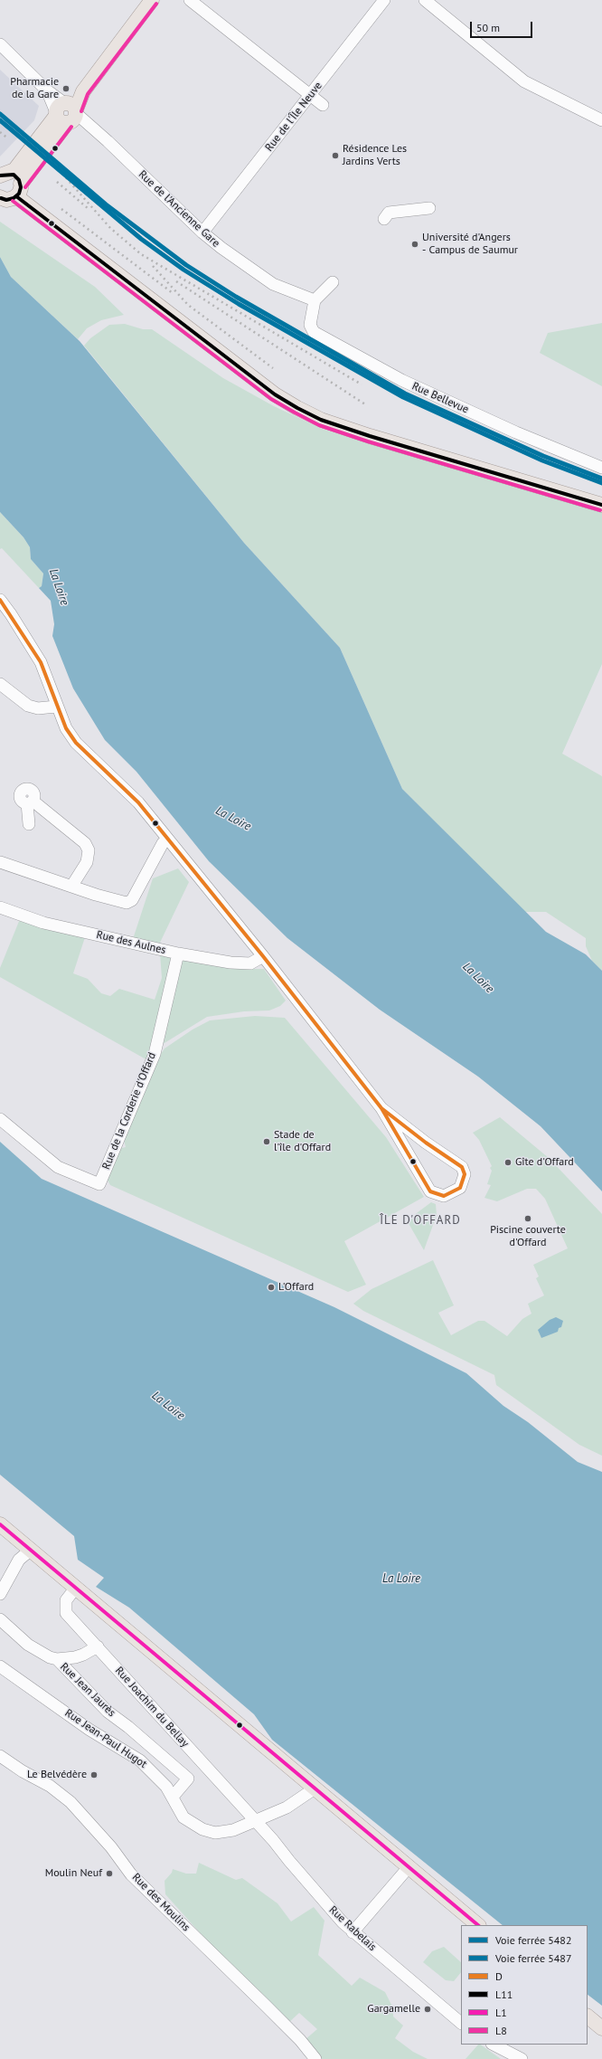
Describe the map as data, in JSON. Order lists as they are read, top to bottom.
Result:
{
  "streets": {
    "street": [
      "Rue de l'Île Neuve",
      "Rue de l'Ancienne Gare",
      "Rue Bellevue",
      "Rue des Aulnes",
      "Rue de la Corderie d'Offard",
      "Rue Jean Jaurès",
      "Rue Joachim du Bellay",
      "Rue Jean-Paul Hugot",
      "Rue des Moulins",
      "Rue Rabelais"
    ]
  },
  "crossings": [
    ["Rue de l'Île Neuve", "Rue de l'Ancienne Gare"],
    ["Rue de l'Ancienne Gare", "Rue Bellevue"],
    ["Rue des Aulnes", "Rue de la Corderie d'Offard"],
    ["Rue Jean Jaurès", "Rue Jean-Paul Hugot"],
    ["Rue Joachim du Bellay", "Rue Jean-Paul Hugot"],
    ["Rue Joachim du Bellay", "Rue Rabelais"],
    ["Rue Jean-Paul Hugot", "Rue Rabelais"]
  ],
  "districts": ["ÎLE D'OFFARD"],
  "water": ["La Loire"],
  "places": [
    "Pharmacie de la Gare",
    "Résidence Les Jardins Verts",
    "Université d'Angers - Campus de Saumur",
    "Stade de l'île d'Offard",
    "Gîte d'Offard",
    "Piscine couverte d'Offard",
    "L'Offard",
    "Le Belvédère",
    "Moulin Neuf",
    "Gargamelle"
  ],
  "lines": [
    "transit line L8",
    "rail line 5482",
    "rail line 5487",
    "transit line L11",
    "transit line D",
    "transit line L1"
  ],
  "legend": [
    "Voie ferrée 5482",
    "Voie ferrée 5487",
    "D",
    "L11",
    "L1",
    "L8"
  ],
  "scale_bar": "50 m"
}
